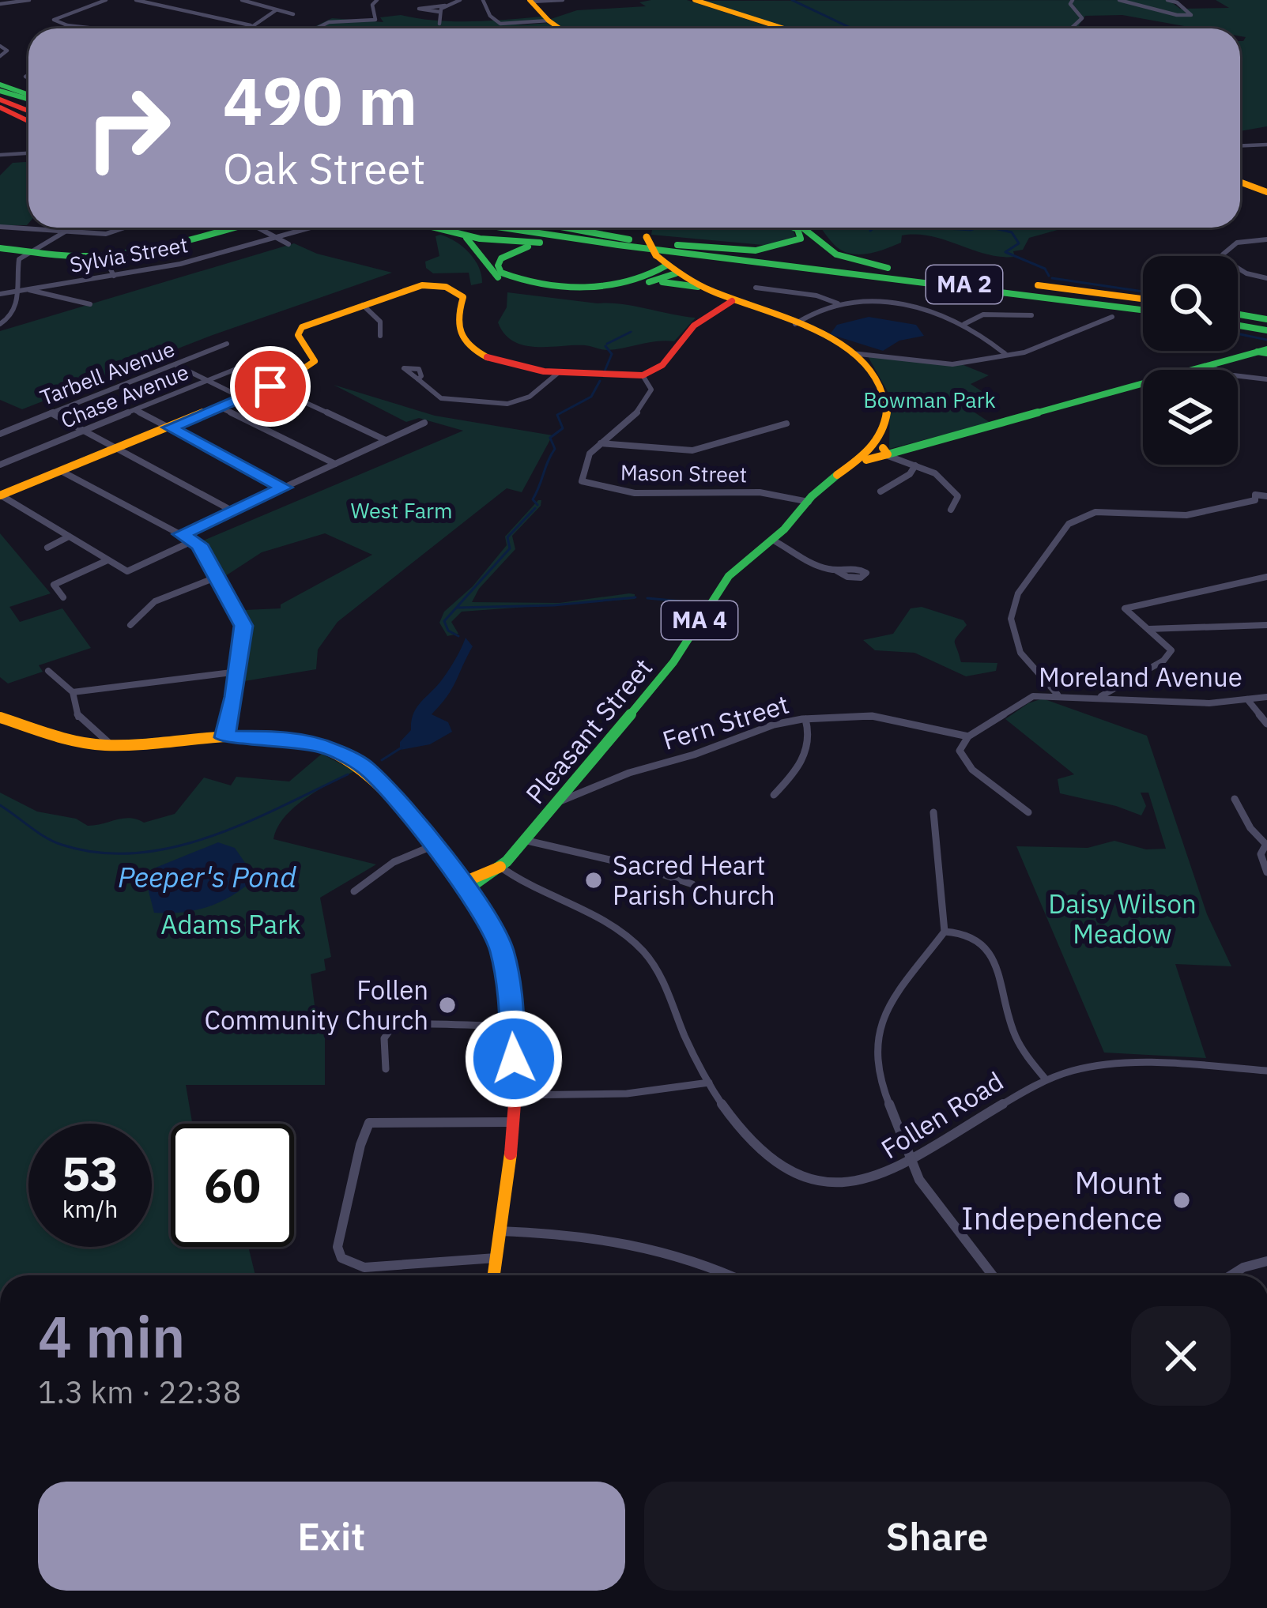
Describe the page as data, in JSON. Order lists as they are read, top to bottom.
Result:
{
  "streets": {
    "main road": ["MA 2", "MA 4", "Pleasant Street"],
    "street": [
      "Sylvia Street",
      "Tarbell Avenue",
      "Chase Avenue",
      "Mason Street",
      "Moreland Avenue",
      "Fern Street",
      "Follen Road"
    ]
  },
  "crossings": [
    ["Mason Street", "Pleasant Street"],
    ["Moreland Avenue", "Fern Street"],
    ["Fern Street", "Pleasant Street"],
    ["Pleasant Street", "Follen Road"]
  ],
  "water": ["Peeper's Pond"],
  "parks": [
    "Bowman Park",
    "West Farm",
    "Daisy Wilson Meadow",
    "Adams Park"
  ],
  "places": ["Sacred Heart Parish Church", "Follen Community Church", "Mount Independence"],
  "page": {
    "turn": ["490 m", "Oak Street"],
    "speed": "53 km/h",
    "limit": "60",
    "heading": ["4 min", "1.3 km · 22:38"],
    "buttons": ["Exit", "Share"]
  }
}
